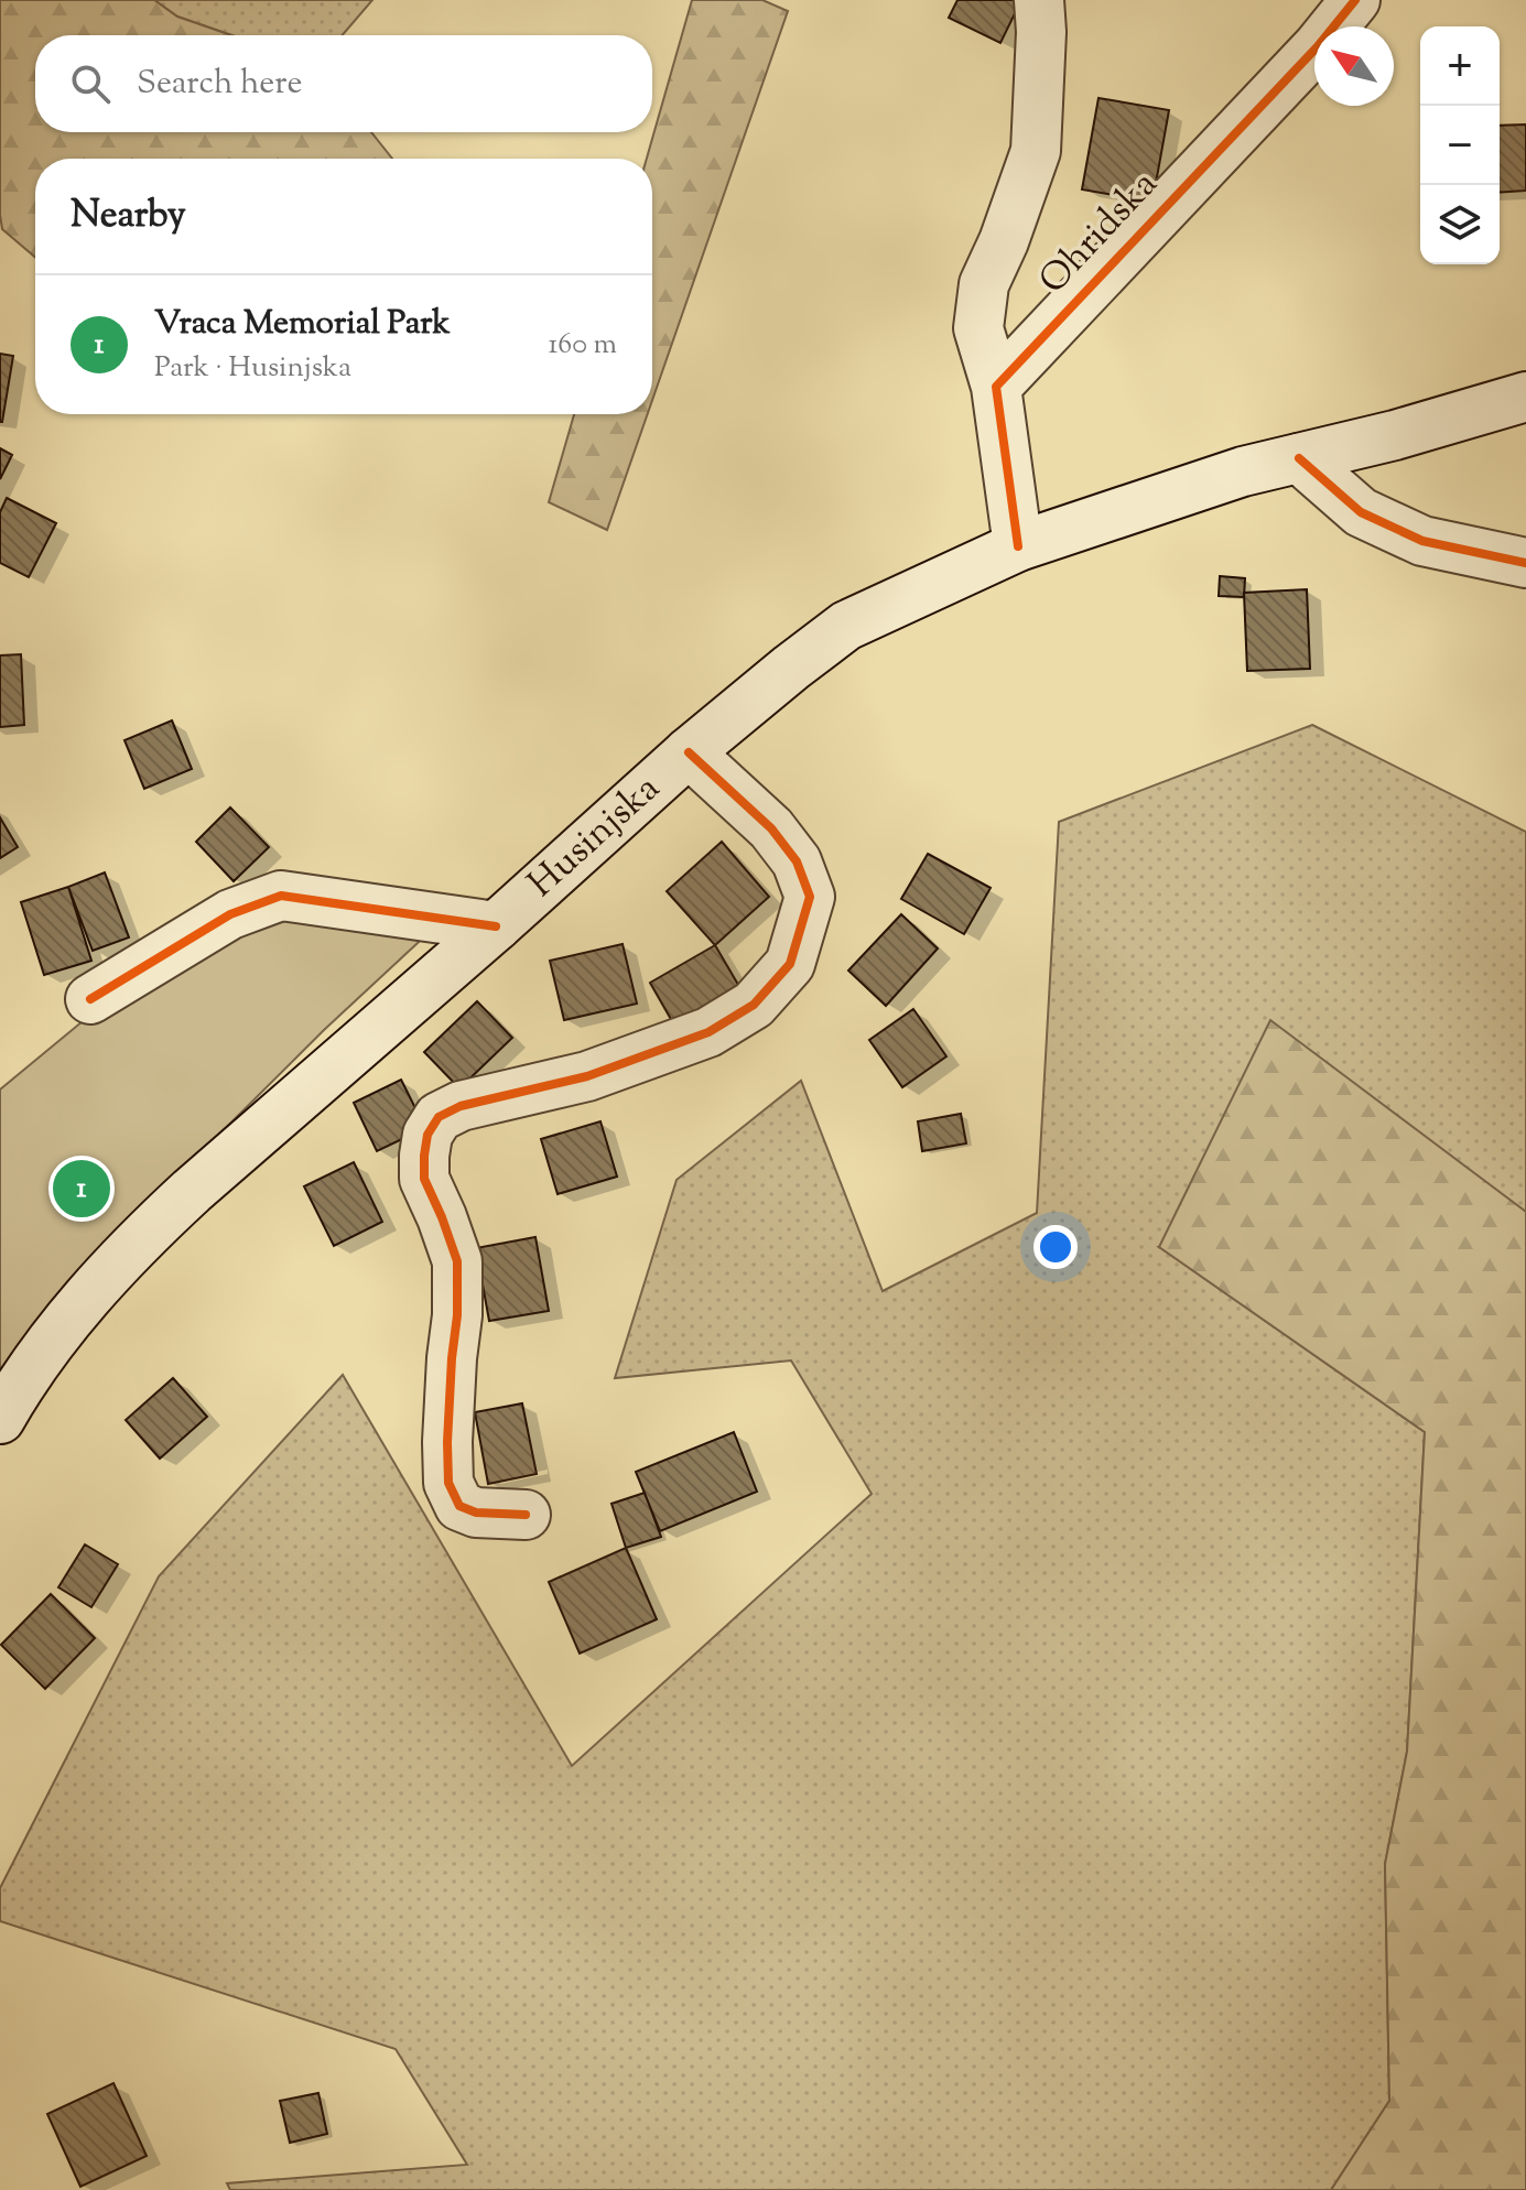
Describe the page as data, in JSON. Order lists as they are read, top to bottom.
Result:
{
  "streets": {
    "street": ["Ohridska", "Husinjska"]
  },
  "crossings": [
    ["Ohridska", "Husinjska"]
  ],
  "north": "top left",
  "page": {
    "map_buttons": ["+", "−"],
    "search": "Search here",
    "heading": "Nearby",
    "list": [
      {
        "mark": "1",
        "name": "Vraca Memorial Park",
        "note": "Park · Husinjska",
        "value": "160 m"
      }
    ],
    "pins": "1"
  }
}
